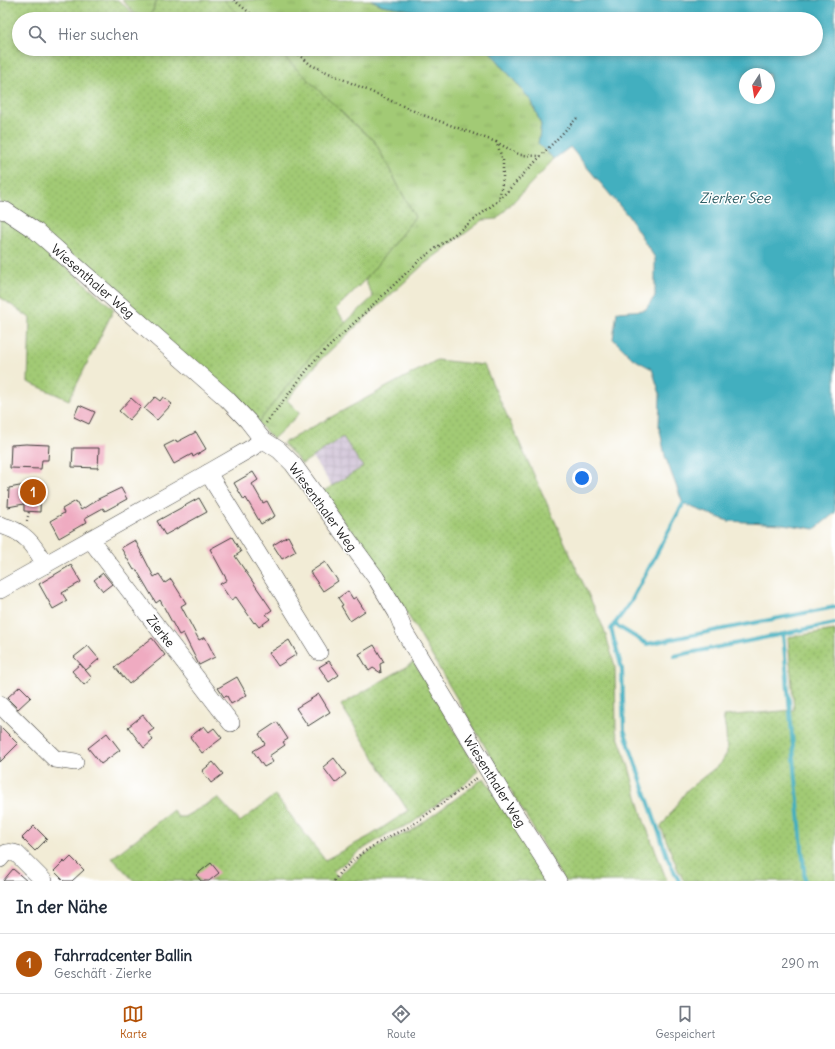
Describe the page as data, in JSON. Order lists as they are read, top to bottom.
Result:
{
  "streets": {
    "street": ["Wiesenthaler Weg", "Zierke"]
  },
  "water": ["Zierker See"],
  "north": "bottom",
  "page": {
    "search": "Hier suchen",
    "pins": "1",
    "heading": "In der Nähe",
    "list": [
      {
        "mark": "1",
        "name": "Fahrradcenter Ballin",
        "note": "Geschäft · Zierke",
        "value": "290 m"
      }
    ],
    "nav": ["Karte", "Route", "Gespeichert"]
  }
}
